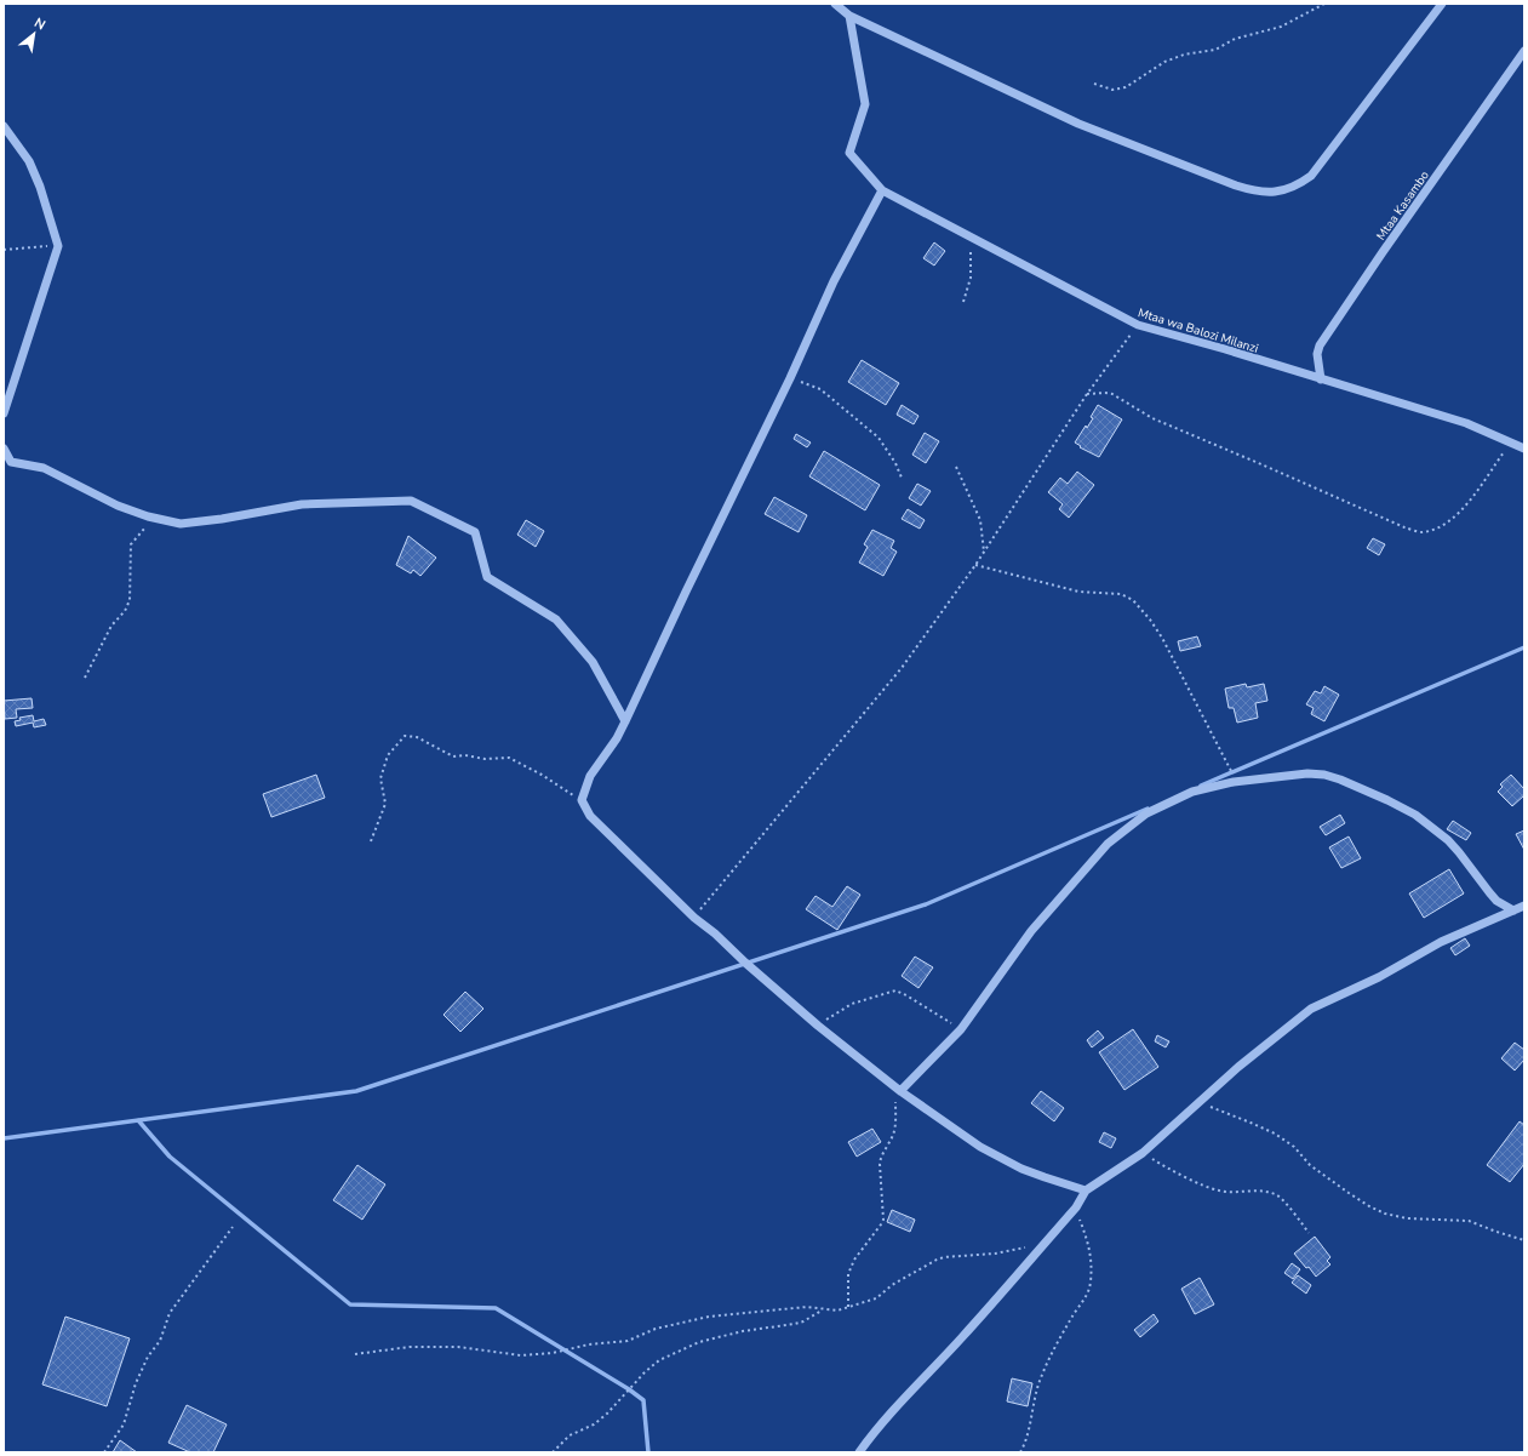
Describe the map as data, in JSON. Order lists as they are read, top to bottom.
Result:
{
  "streets": {
    "street": ["Mtaa Kasambo", "Mtaa wa Balozi Milanzi"]
  },
  "crossings": [
    ["Mtaa Kasambo", "Mtaa wa Balozi Milanzi"]
  ],
  "north": "top right"
}
